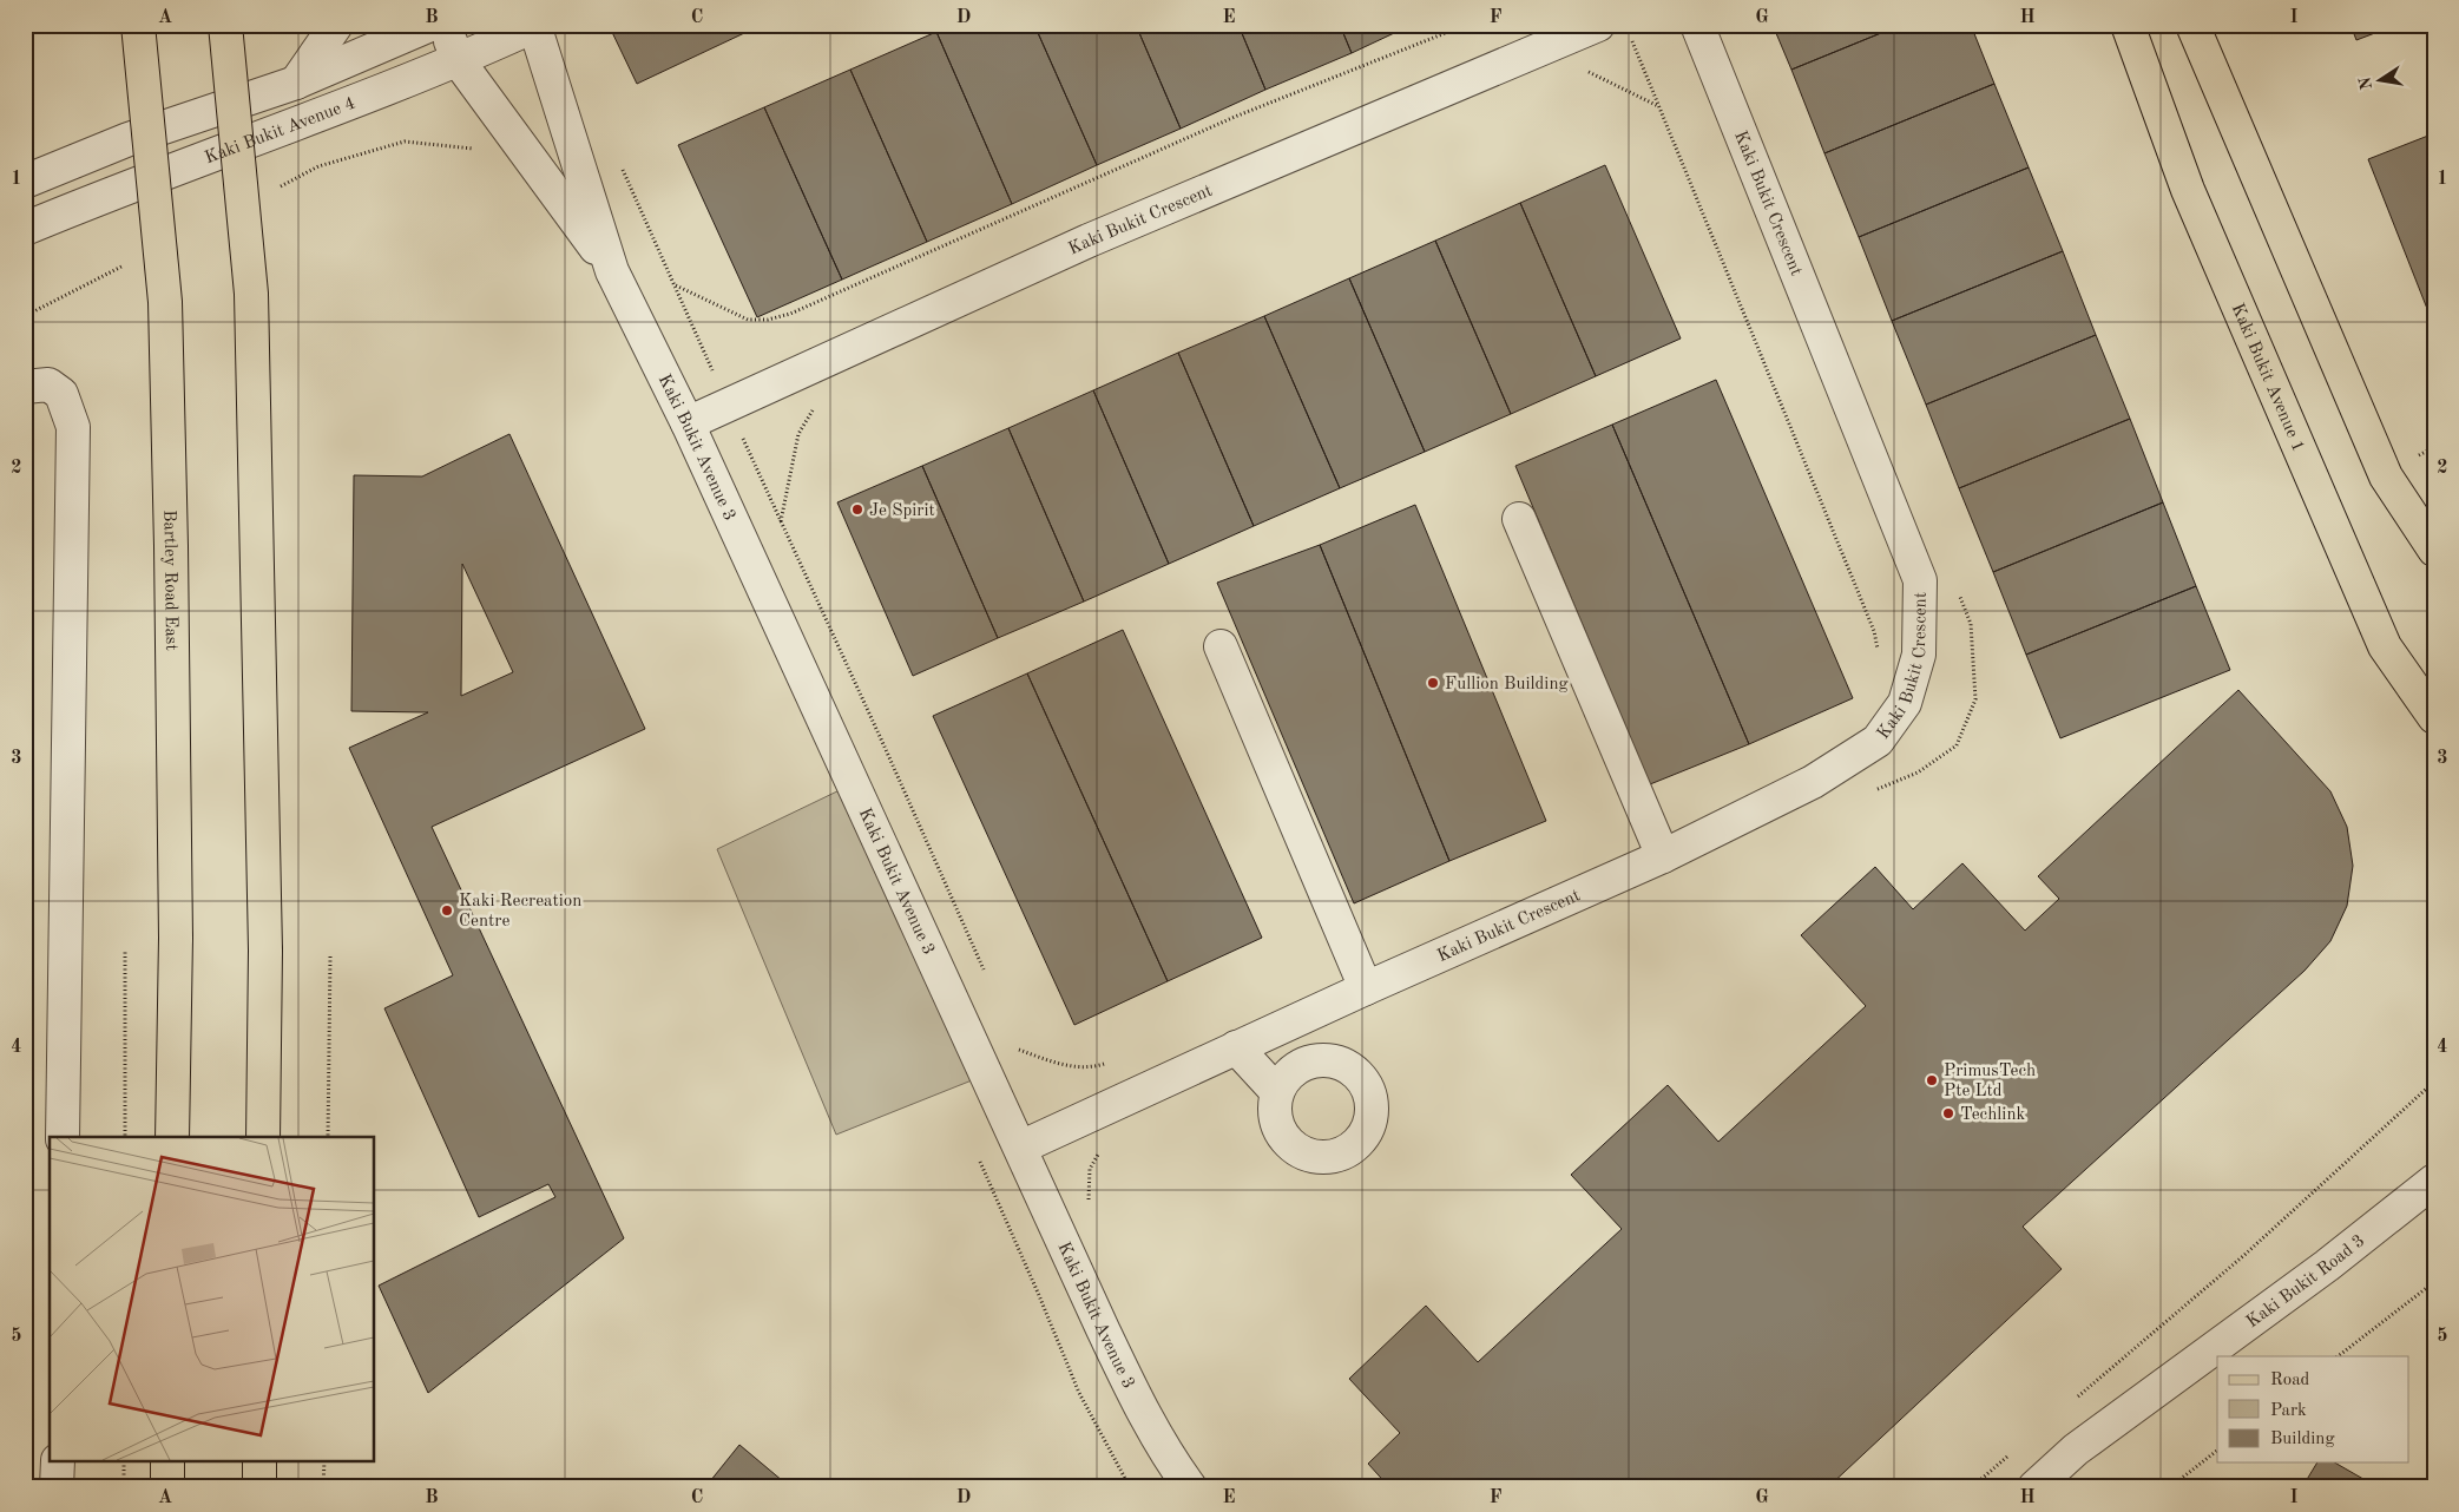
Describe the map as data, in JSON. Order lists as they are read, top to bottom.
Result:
{
  "streets": {
    "main road": ["Kaki Bukit Avenue 1", "Bartley Road East"],
    "street": [
      "Kaki Bukit Avenue 4",
      "Kaki Bukit Crescent",
      "Kaki Bukit Avenue 3",
      "Kaki Bukit Road 3"
    ]
  },
  "crossings": [
    ["Kaki Bukit Avenue 4", "Kaki Bukit Avenue 3"],
    ["Kaki Bukit Crescent", "Kaki Bukit Avenue 3"]
  ],
  "places": [
    "Je Spirit",
    "Fullion Building",
    "Kaki Recreation Centre",
    "PrimusTech Pte Ltd",
    "Techlink"
  ],
  "legend": ["Road", "Park", "Building"],
  "north": "left",
  "grid": {
    "columns": [
      "A",
      "B",
      "C",
      "D",
      "E",
      "F",
      "G",
      "H",
      "I"
    ],
    "rows": [
      "1",
      "2",
      "3",
      "4",
      "5"
    ]
  }
}
